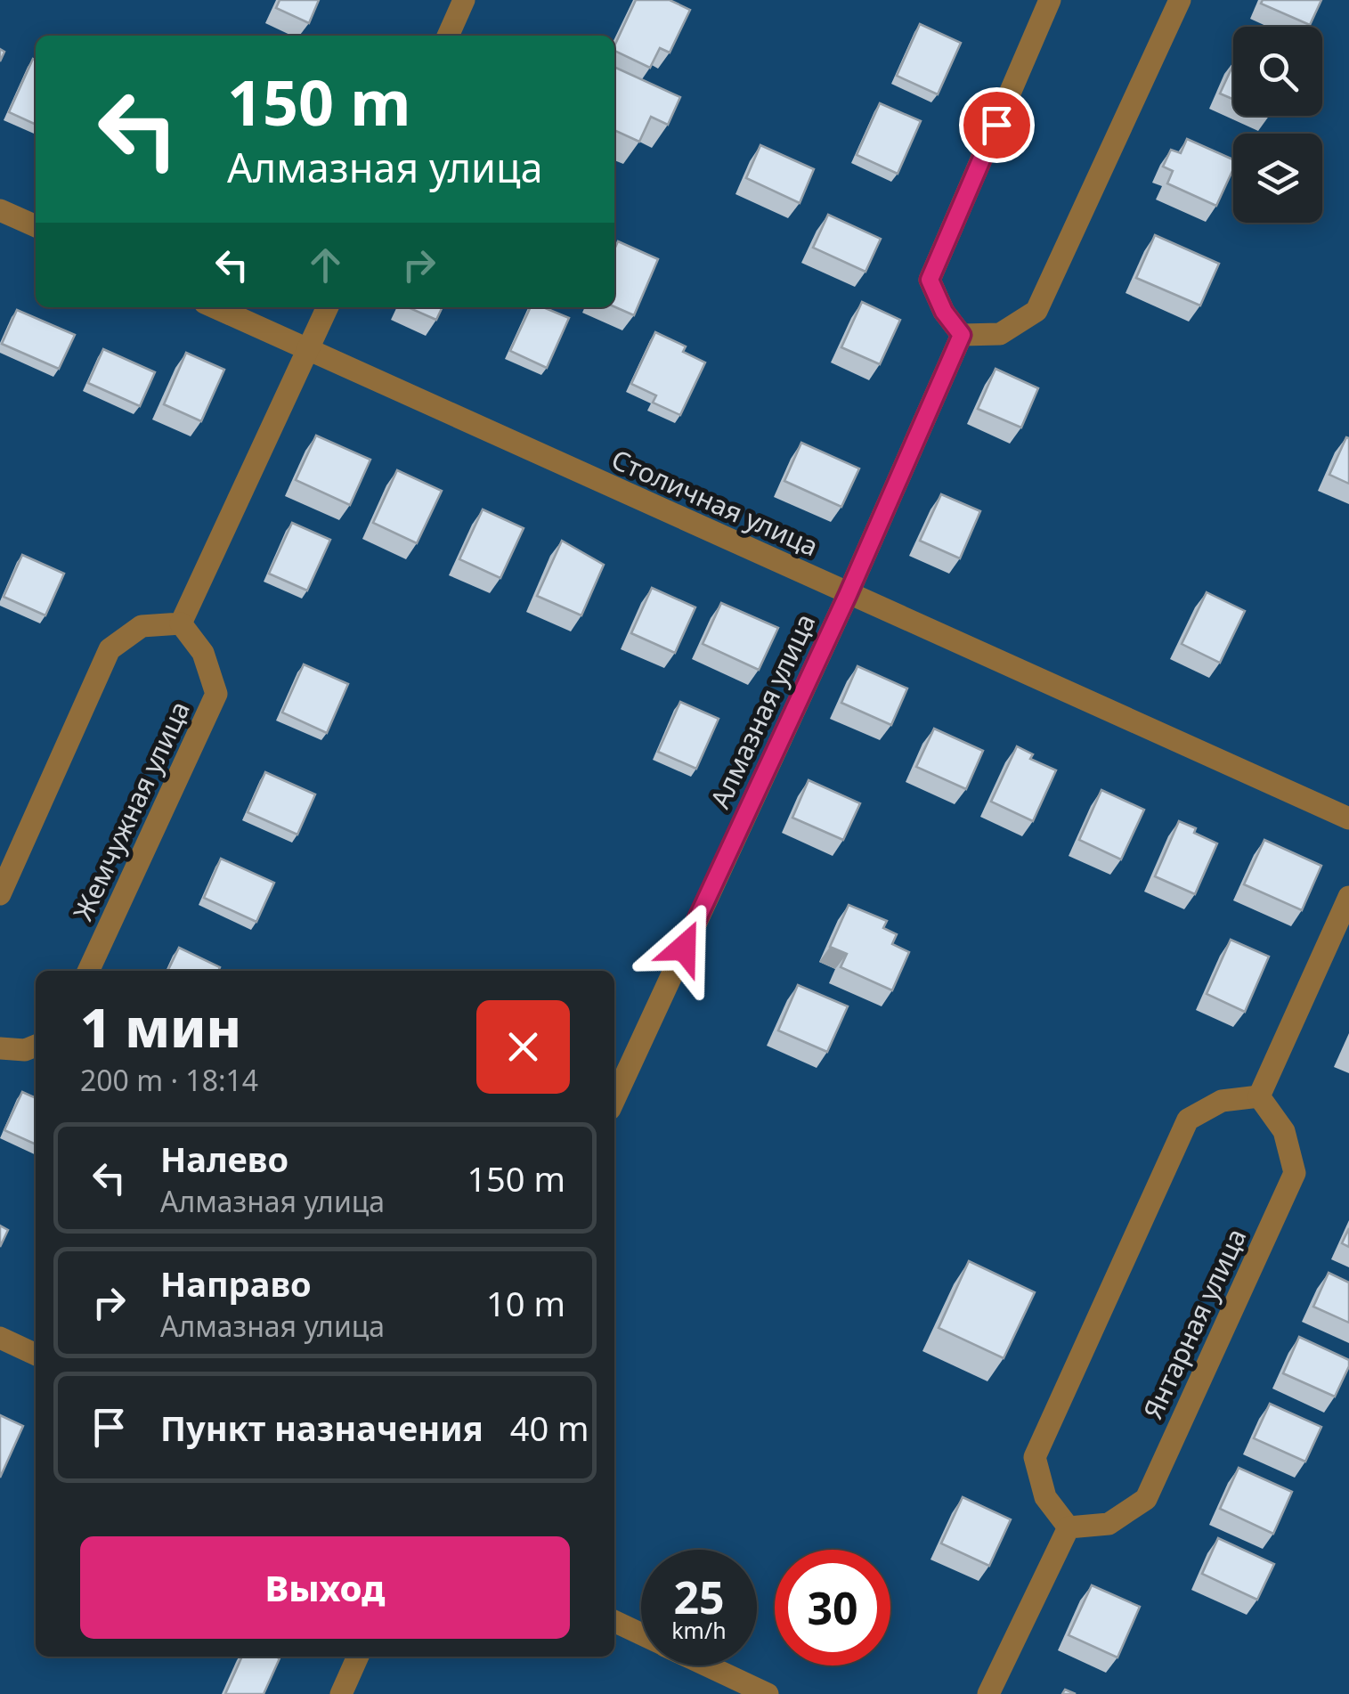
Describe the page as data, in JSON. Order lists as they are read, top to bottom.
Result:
{
  "streets": {
    "street": [
      "Столичная улица",
      "Алмазная улица",
      "Жемчужная улица",
      "Янтарная улица"
    ]
  },
  "crossings": [
    ["Столичная улица", "Алмазная улица"]
  ],
  "page": {
    "turn": ["150 m", "Алмазная улица"],
    "heading": ["1 мин", "200 m · 18:14"],
    "list": [
      {
        "name": "Налево",
        "note": "Алмазная улица",
        "value": "150 m"
      },
      {
        "name": "Направо",
        "note": "Алмазная улица",
        "value": "10 m"
      },
      {
        "name": "Пункт назначения",
        "value": "40 m"
      }
    ],
    "buttons": "Выход",
    "speed": "25 km/h",
    "limit": "30"
  }
}
